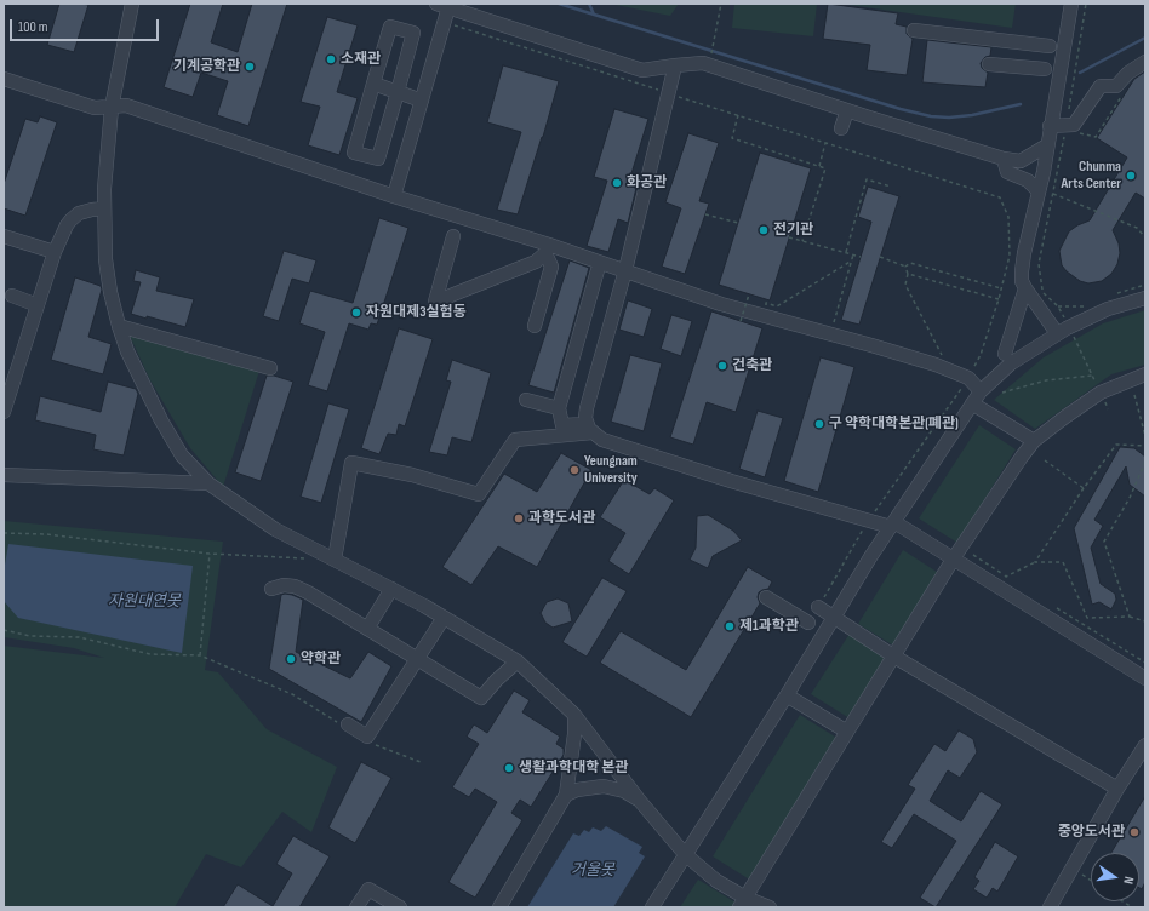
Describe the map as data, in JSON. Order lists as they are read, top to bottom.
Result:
{
  "water": ["자원대연못", "거울못"],
  "places": [
    "소재관",
    "기계공학관",
    "Chunma Arts Center",
    "화공관",
    "전기관",
    "자원대제3실험동",
    "건축관",
    "구 약학대학본관(폐관)",
    "Yeungnam University",
    "과학도서관",
    "제1과학관",
    "약학관",
    "생활과학대학 본관",
    "중앙도서관"
  ],
  "scale_bar": "100 m",
  "north": "right"
}
